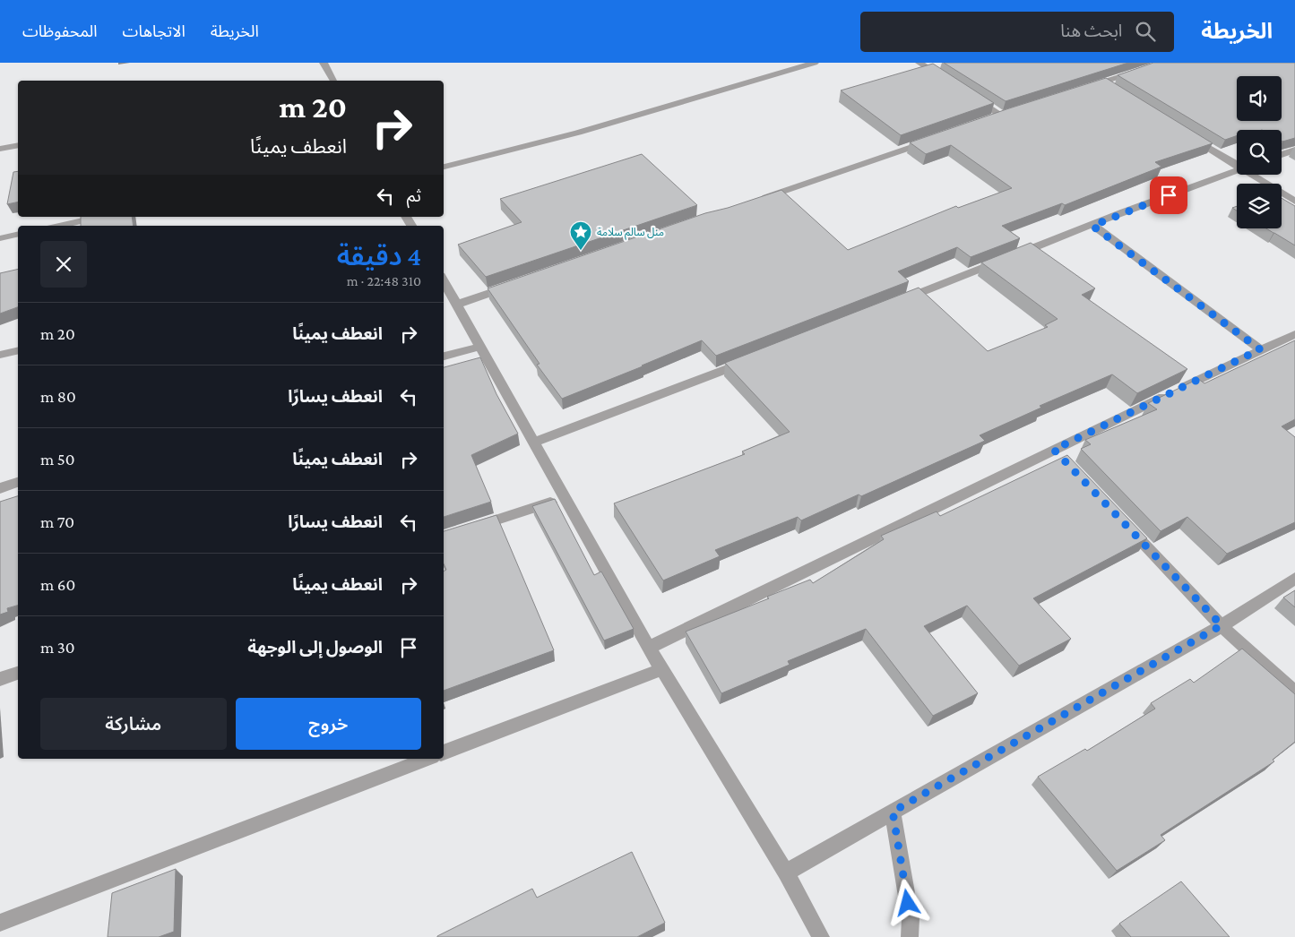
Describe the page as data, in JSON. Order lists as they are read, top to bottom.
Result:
{
  "places": {
    "place": ["منل سالم سلامة"]
  },
  "page": {
    "header": "الخريطة",
    "search": "ابحث هنا",
    "nav": ["الخريطة", "الاتجاهات", "المحفوظات"],
    "turn": ["20 m", "انعطف يمينًا"],
    "then": "ثم",
    "heading": ["4 دقيقة", "310 m · 22:48"],
    "list": [
      {
        "name": "انعطف يمينًا",
        "value": "20 m"
      },
      {
        "name": "انعطف يسارًا",
        "value": "80 m"
      },
      {
        "name": "انعطف يمينًا",
        "value": "50 m"
      },
      {
        "name": "انعطف يسارًا",
        "value": "70 m"
      },
      {
        "name": "انعطف يمينًا",
        "value": "60 m"
      },
      {
        "name": "الوصول إلى الوجهة",
        "value": "30 m"
      }
    ],
    "buttons": ["خروج", "مشاركة"]
  }
}
